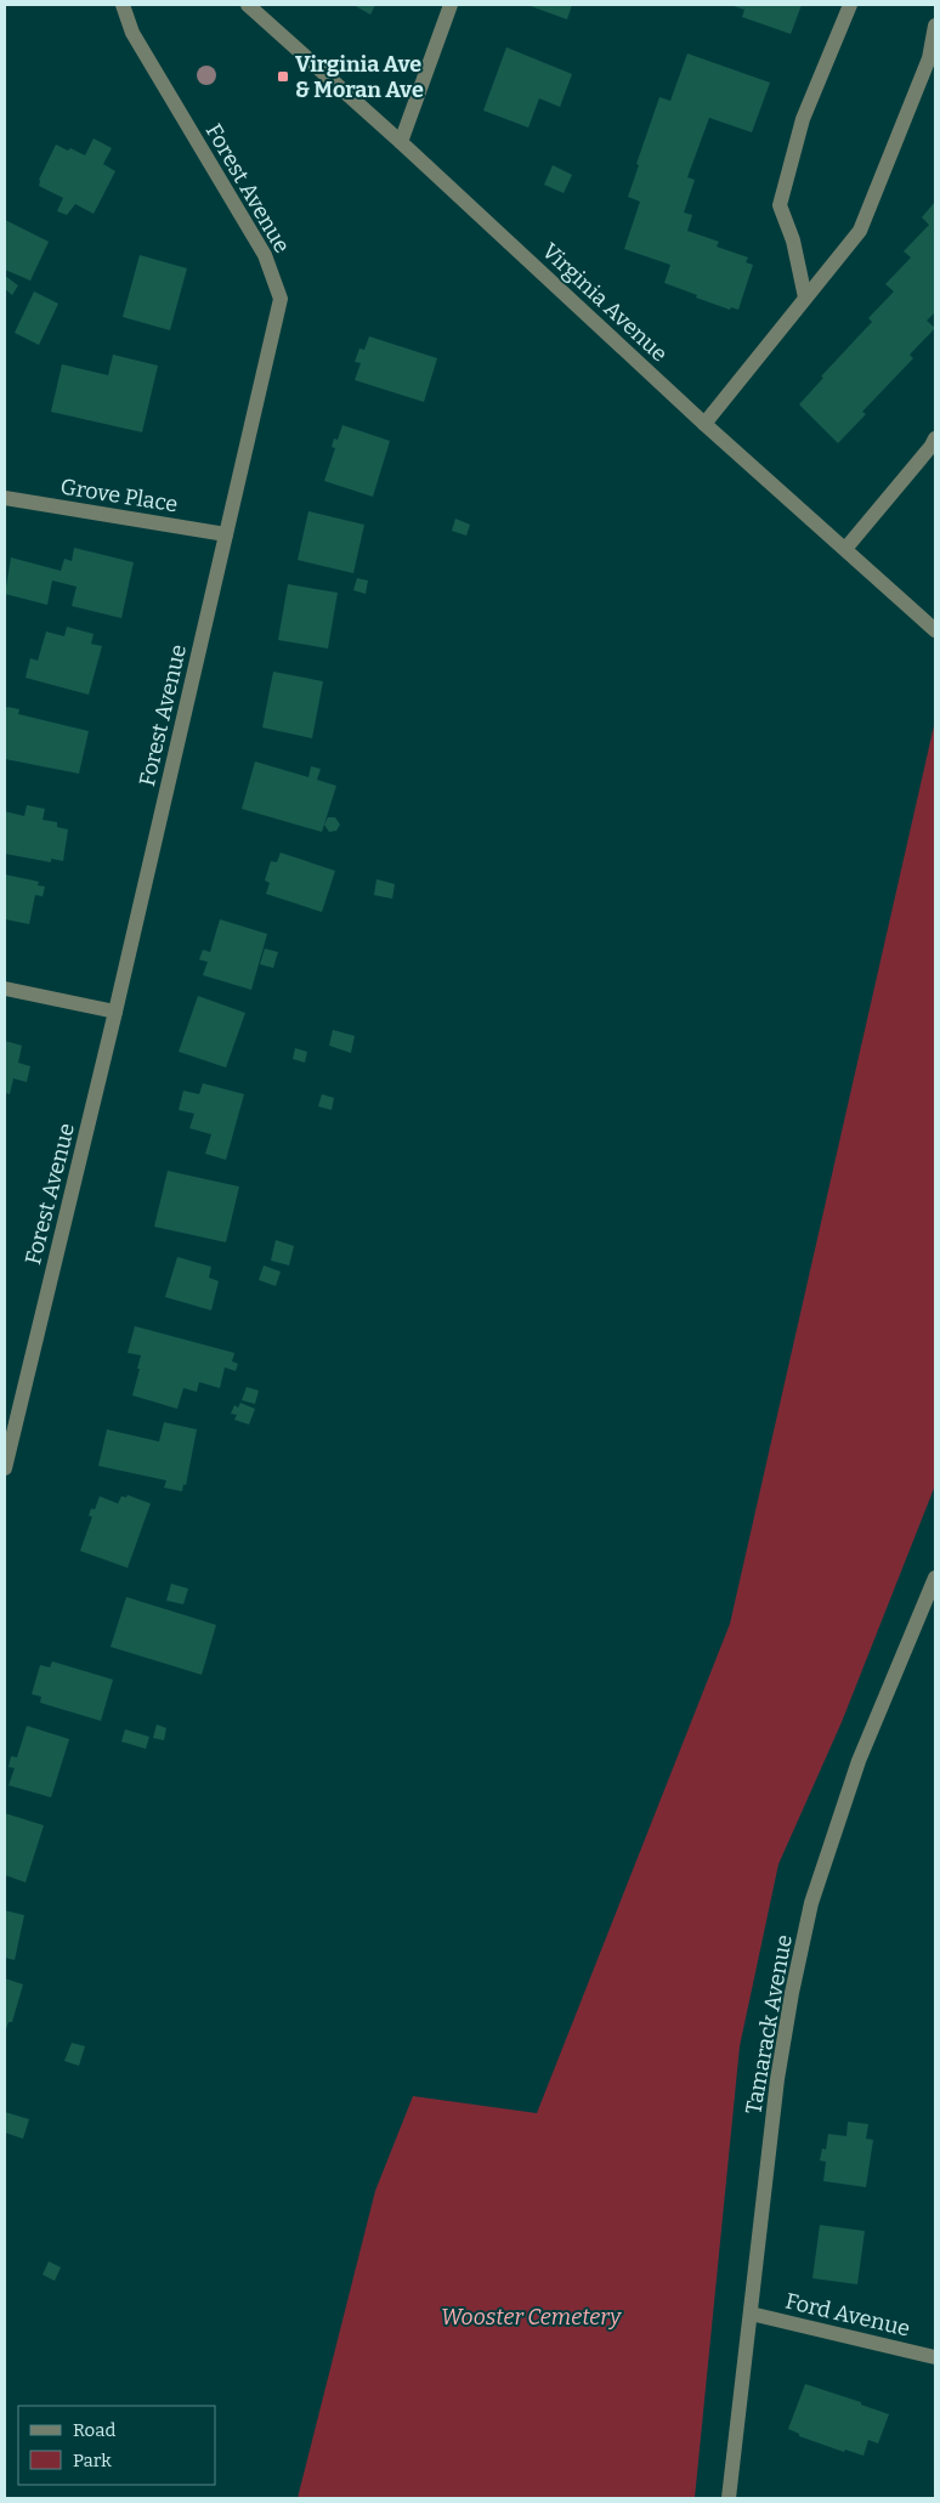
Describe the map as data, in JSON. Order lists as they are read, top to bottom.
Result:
{
  "streets": {
    "street": [
      "Forest Avenue",
      "Virginia Avenue",
      "Grove Place",
      "Tamarack Avenue",
      "Ford Avenue"
    ]
  },
  "crossings": [
    ["Forest Avenue", "Grove Place"],
    ["Tamarack Avenue", "Ford Avenue"]
  ],
  "parks": ["Wooster Cemetery"],
  "places": {
    "transit": ["Virginia Ave & Moran Ave"]
  },
  "legend": ["Road", "Park"]
}
